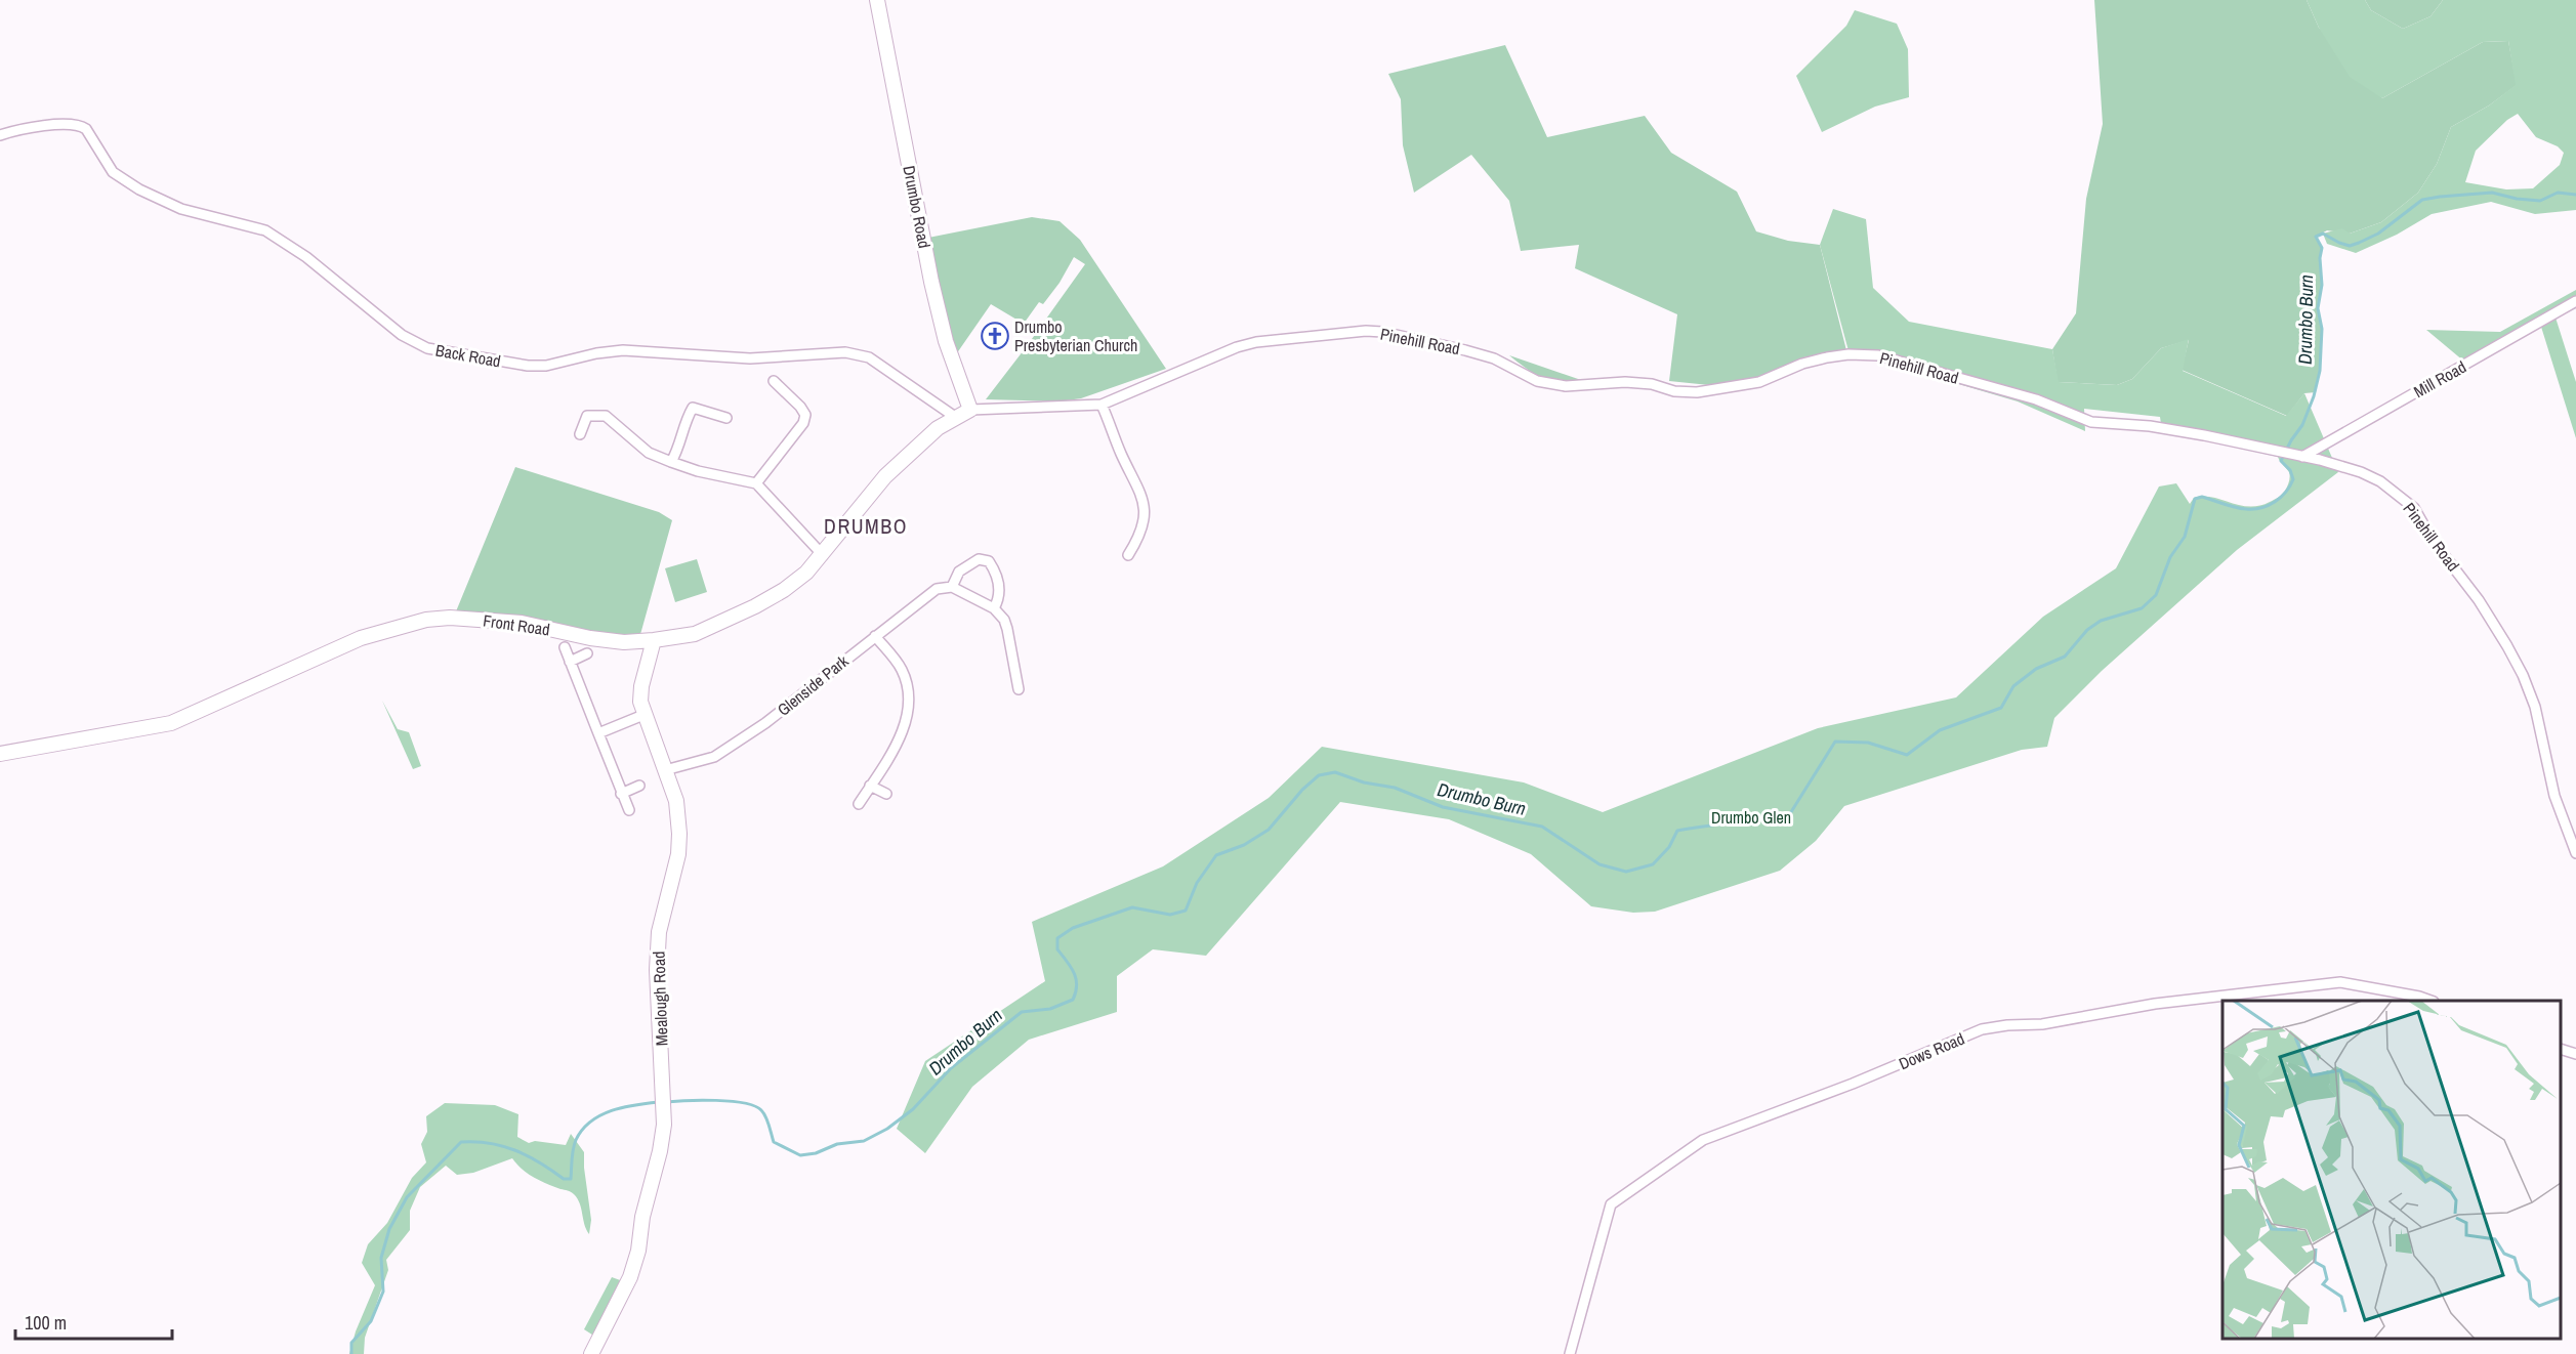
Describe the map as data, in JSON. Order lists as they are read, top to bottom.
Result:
{
  "streets": {
    "street": [
      "Drumbo Road",
      "Pinehill Road",
      "Back Road",
      "Mill Road",
      "Front Road",
      "Glenside Park",
      "Mealough Road",
      "Dows Road"
    ]
  },
  "crossings": [
    ["Drumbo Road", "Pinehill Road"],
    ["Drumbo Road", "Front Road"],
    ["Pinehill Road", "Mill Road"],
    ["Pinehill Road", "Front Road"],
    ["Back Road", "Front Road"],
    ["Front Road", "Mealough Road"],
    ["Glenside Park", "Mealough Road"]
  ],
  "districts": ["DRUMBO"],
  "water": ["Drumbo Burn"],
  "parks": ["Drumbo Glen"],
  "places": {
    "church": ["Drumbo Presbyterian Church"]
  },
  "scale_bar": "100 m"
}
